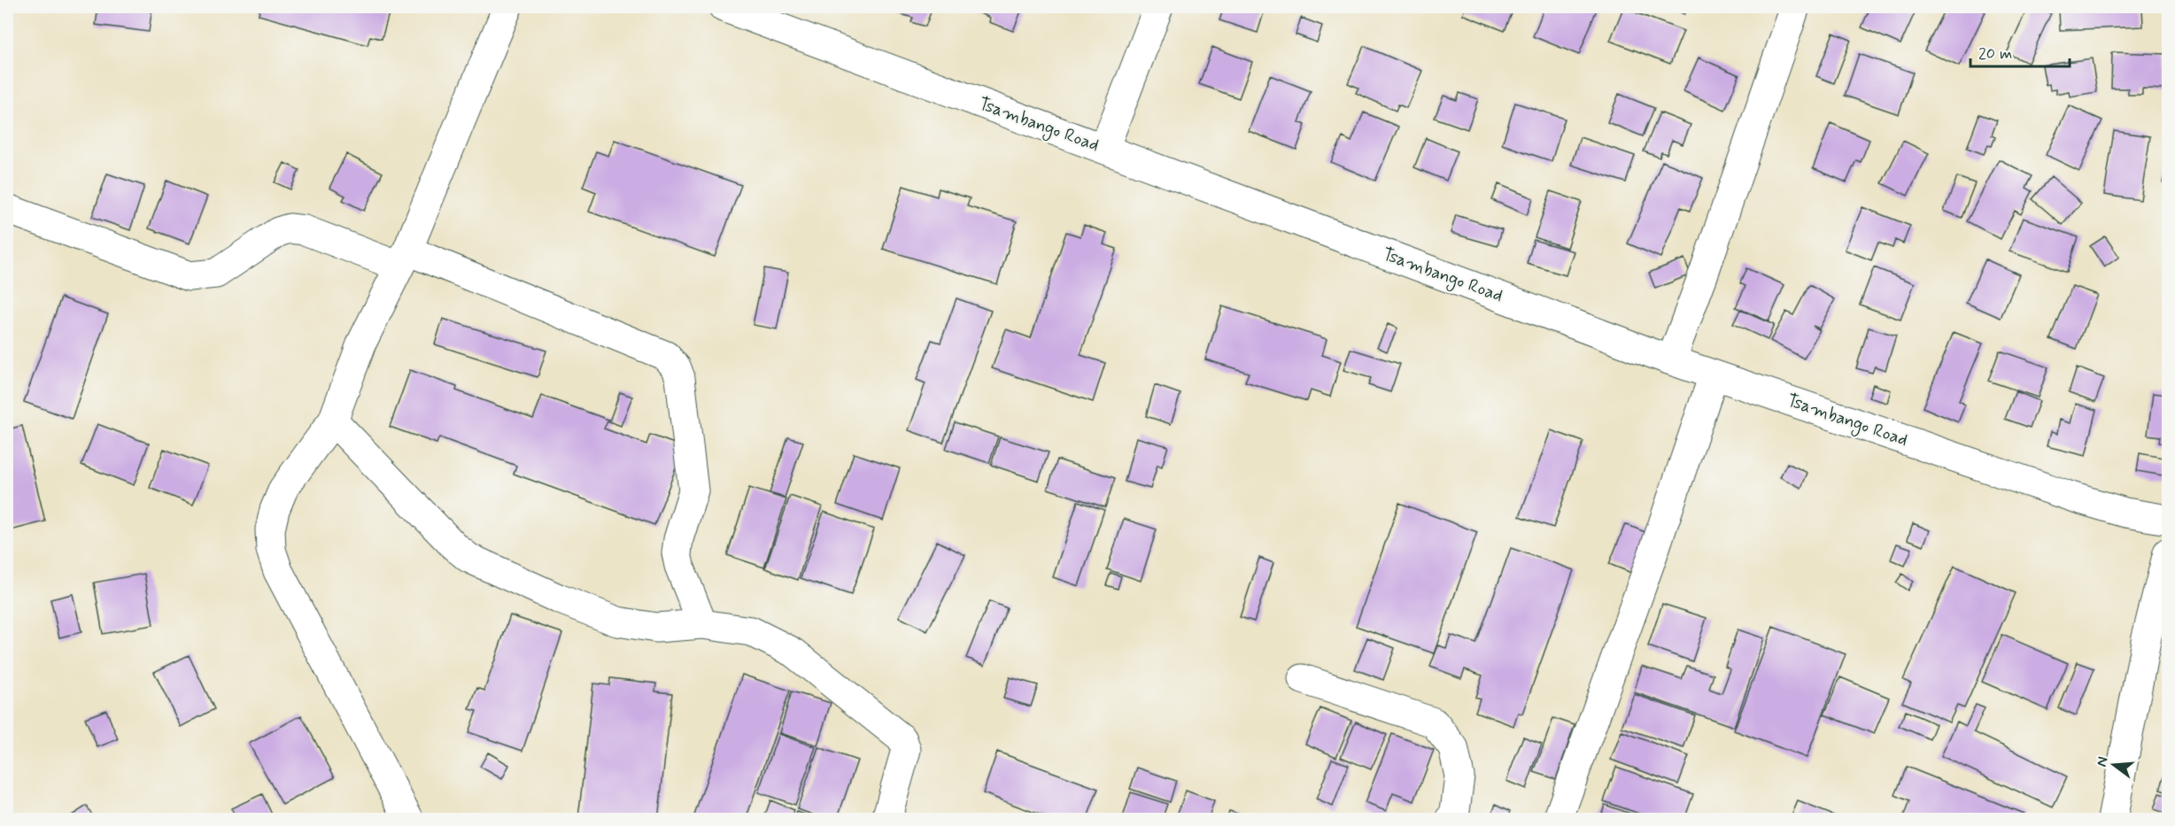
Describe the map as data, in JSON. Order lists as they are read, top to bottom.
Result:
{
  "streets": {
    "street": ["Tsambango Road"]
  },
  "scale_bar": "20 m",
  "north": "left"
}
